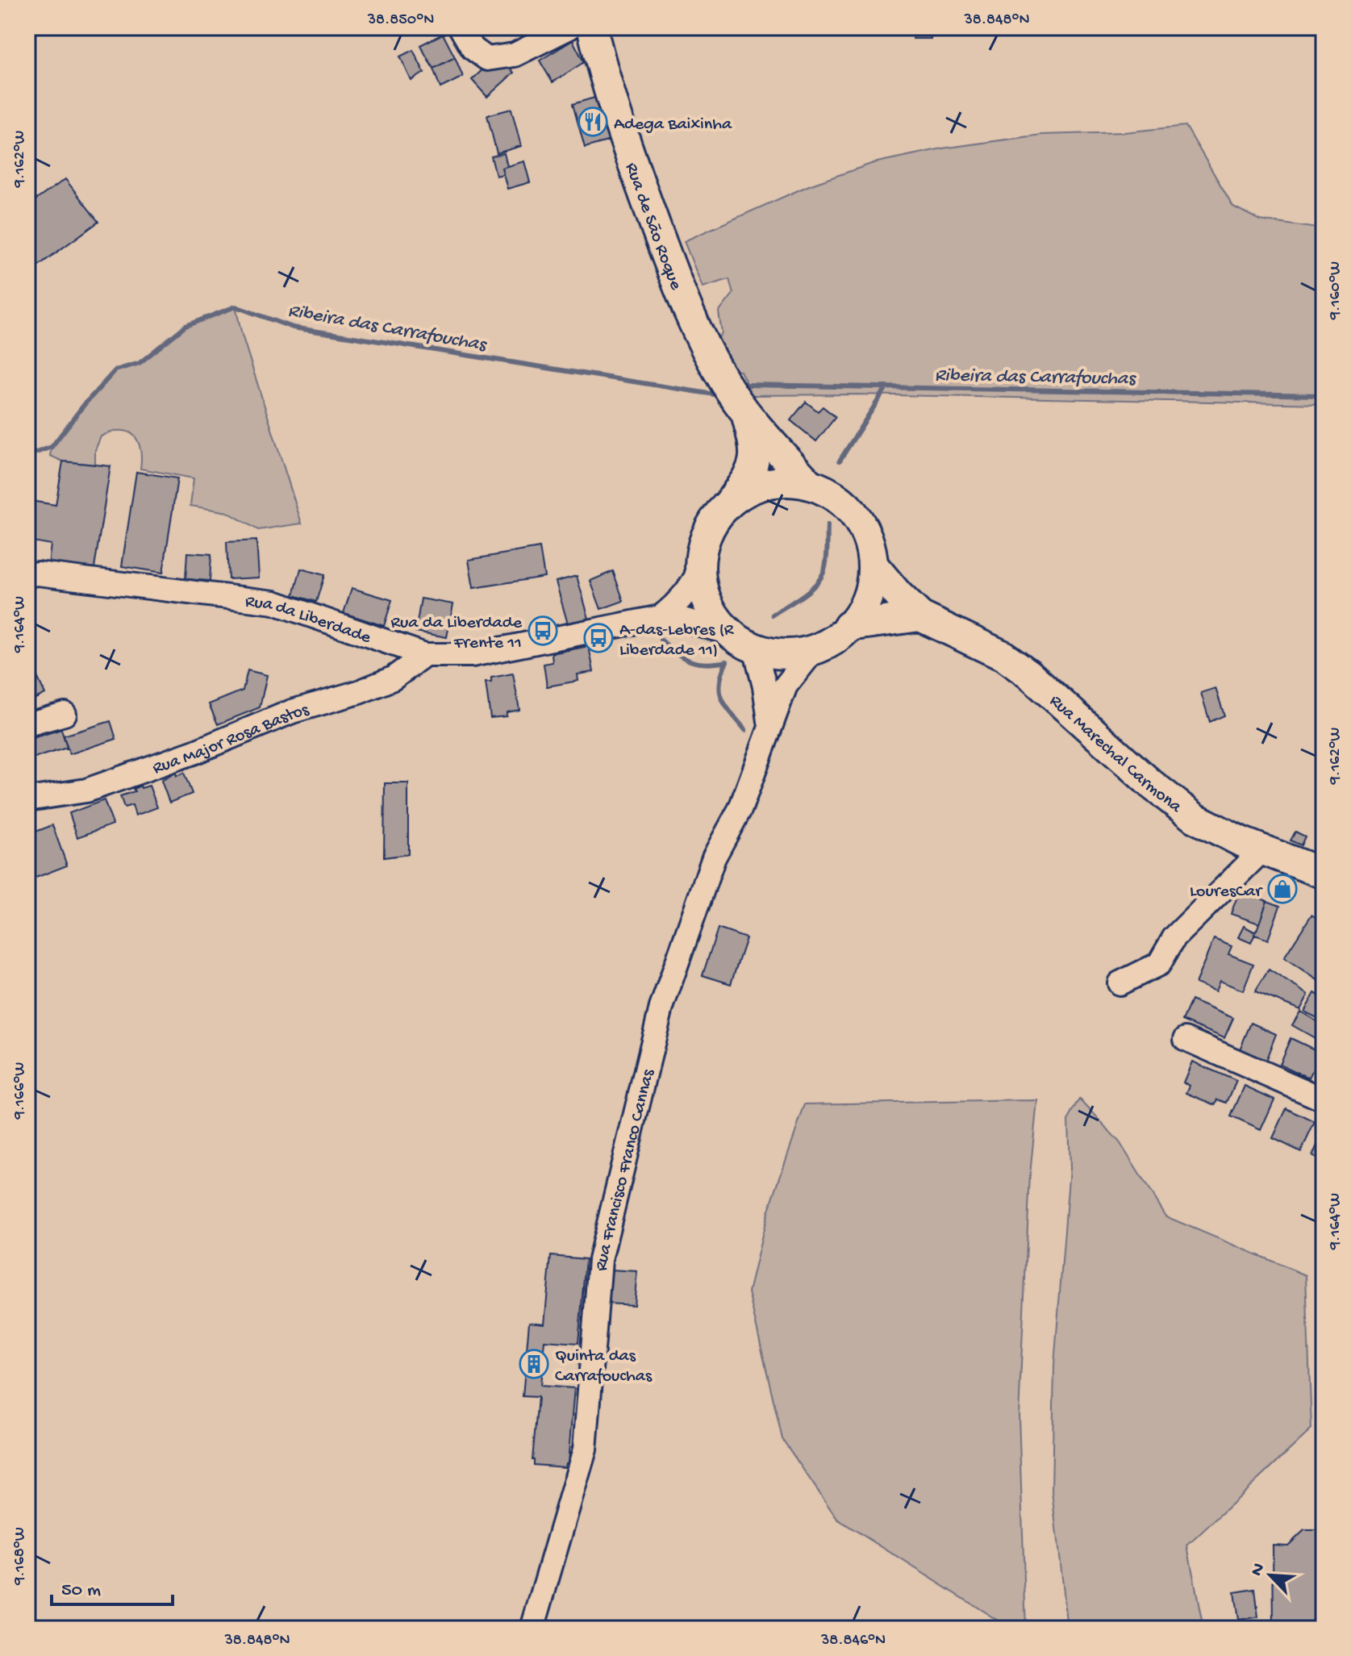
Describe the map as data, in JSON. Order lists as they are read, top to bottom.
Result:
{
  "streets": {
    "main road": ["Rua de São Roque", "Rua Marechal Carmona"],
    "street": ["Rua da Liberdade", "Rua Major Rosa Bastos", "Rua Francisco Franco Cannas"]
  },
  "crossings": [
    ["Rua de São Roque", "Rua da Liberdade"],
    ["Rua de São Roque", "Rua Marechal Carmona"],
    ["Rua de São Roque", "Rua Francisco Franco Cannas"],
    ["Rua da Liberdade", "Rua Major Rosa Bastos"],
    ["Rua da Liberdade", "Rua Marechal Carmona"],
    ["Rua da Liberdade", "Rua Francisco Franco Cannas"],
    ["Rua Marechal Carmona", "Rua Francisco Franco Cannas"]
  ],
  "water": ["Ribeira das Carrafouchas"],
  "places": {
    "restaurant": ["Adega Baixinha"],
    "bus stop": ["Rua da Liberdade Frente 11", "A-das-Lebres (R Liberdade 11)"],
    "shop": ["LouresCar"],
    "building": ["Quinta das Carrafouchas"]
  },
  "scale_bar": "50 m",
  "north": "top left",
  "coordinates": [
    "38.850°N",
    "38.848°N",
    "9.162°W",
    "9.160°W",
    "9.164°W",
    "9.166°W",
    "9.168°W",
    "38.846°N"
  ]
}
